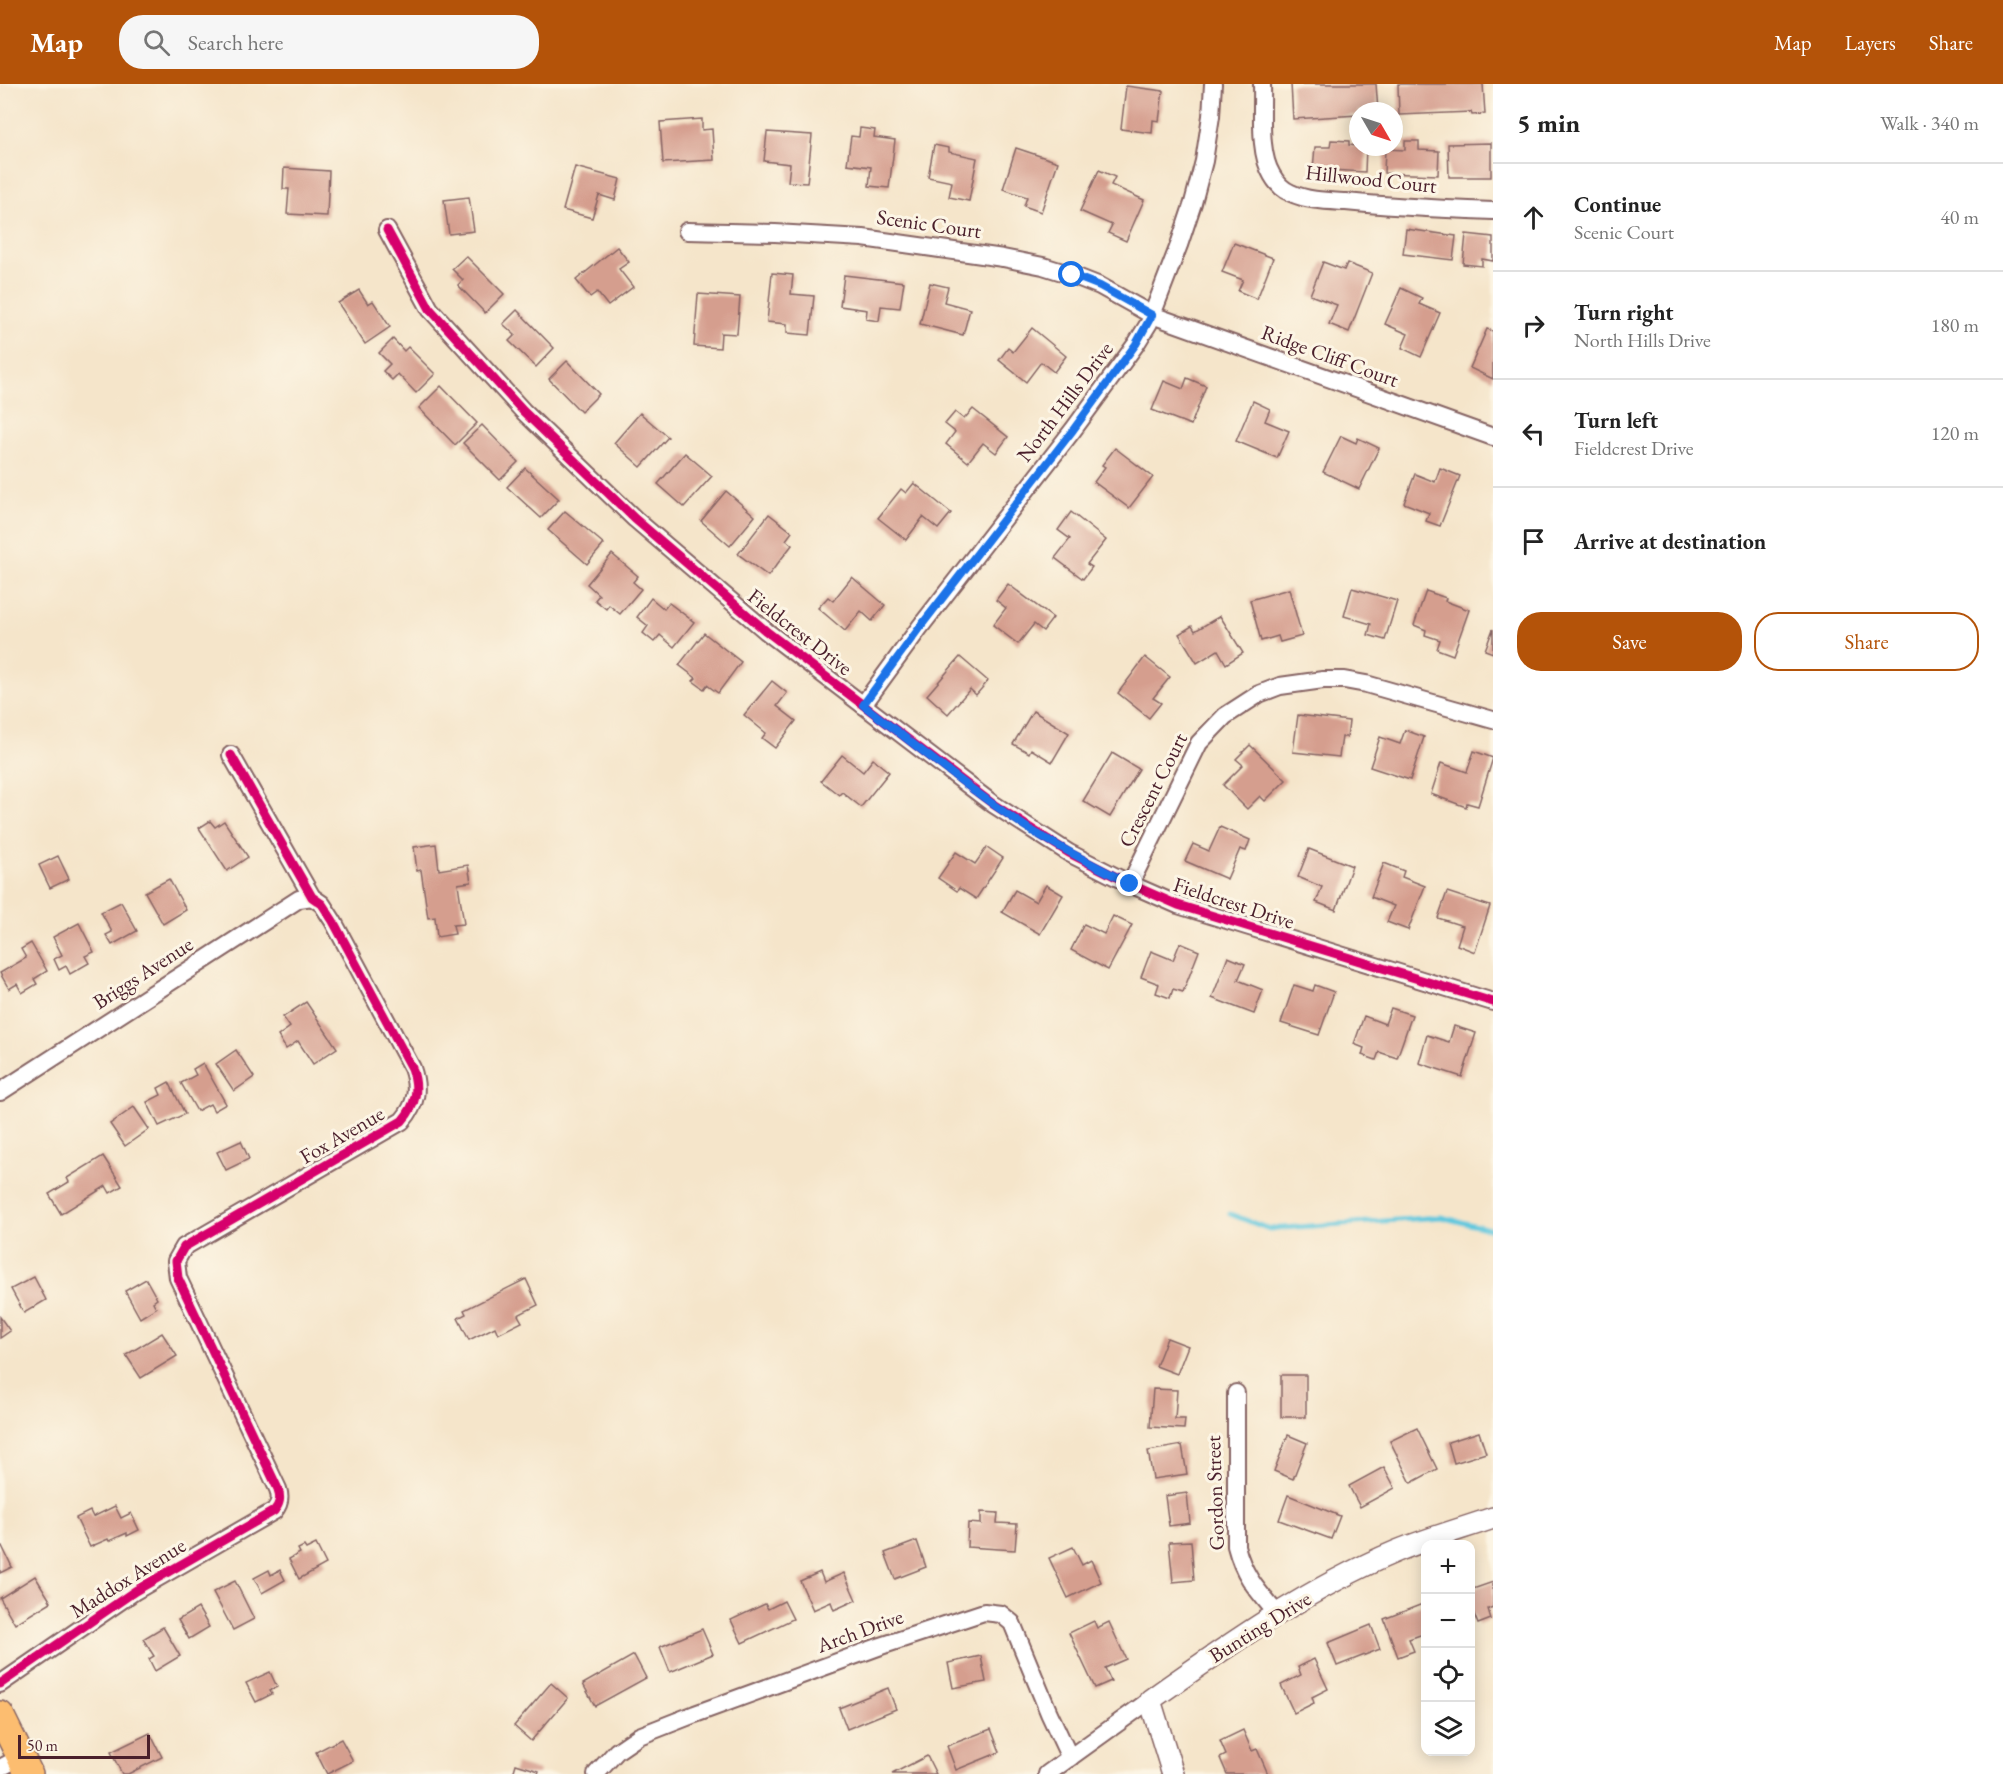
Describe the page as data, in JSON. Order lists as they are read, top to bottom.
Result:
{
  "streets": {
    "street": [
      "Hillwood Court",
      "Scenic Court",
      "Ridge Cliff Court",
      "North Hills Drive",
      "Fieldcrest Drive",
      "Crescent Court",
      "Briggs Avenue",
      "Fox Avenue",
      "Gordon Street",
      "Maddox Avenue",
      "Bunting Drive",
      "Arch Drive"
    ]
  },
  "crossings": [
    ["Scenic Court", "Ridge Cliff Court"],
    ["Scenic Court", "North Hills Drive"],
    ["Ridge Cliff Court", "North Hills Drive"],
    ["North Hills Drive", "Fieldcrest Drive"],
    ["Fieldcrest Drive", "Crescent Court"],
    ["Briggs Avenue", "Fox Avenue"],
    ["Fox Avenue", "Maddox Avenue"],
    ["Gordon Street", "Bunting Drive"],
    ["Bunting Drive", "Arch Drive"]
  ],
  "scale_bar": "50 m",
  "north": "bottom right",
  "page": {
    "header": "Map",
    "search": "Search here",
    "nav": ["Map", "Layers", "Share"],
    "heading": ["5 min", "Walk · 340 m"],
    "list": [
      ["Continue", "Scenic Court", "40 m"],
      ["Turn right", "North Hills Drive", "180 m"],
      ["Turn left", "Fieldcrest Drive", "120 m"],
      "Arrive at destination"
    ],
    "buttons": ["Save", "Share"],
    "map_buttons": ["+", "−"],
    "scale": "50 m"
  }
}
